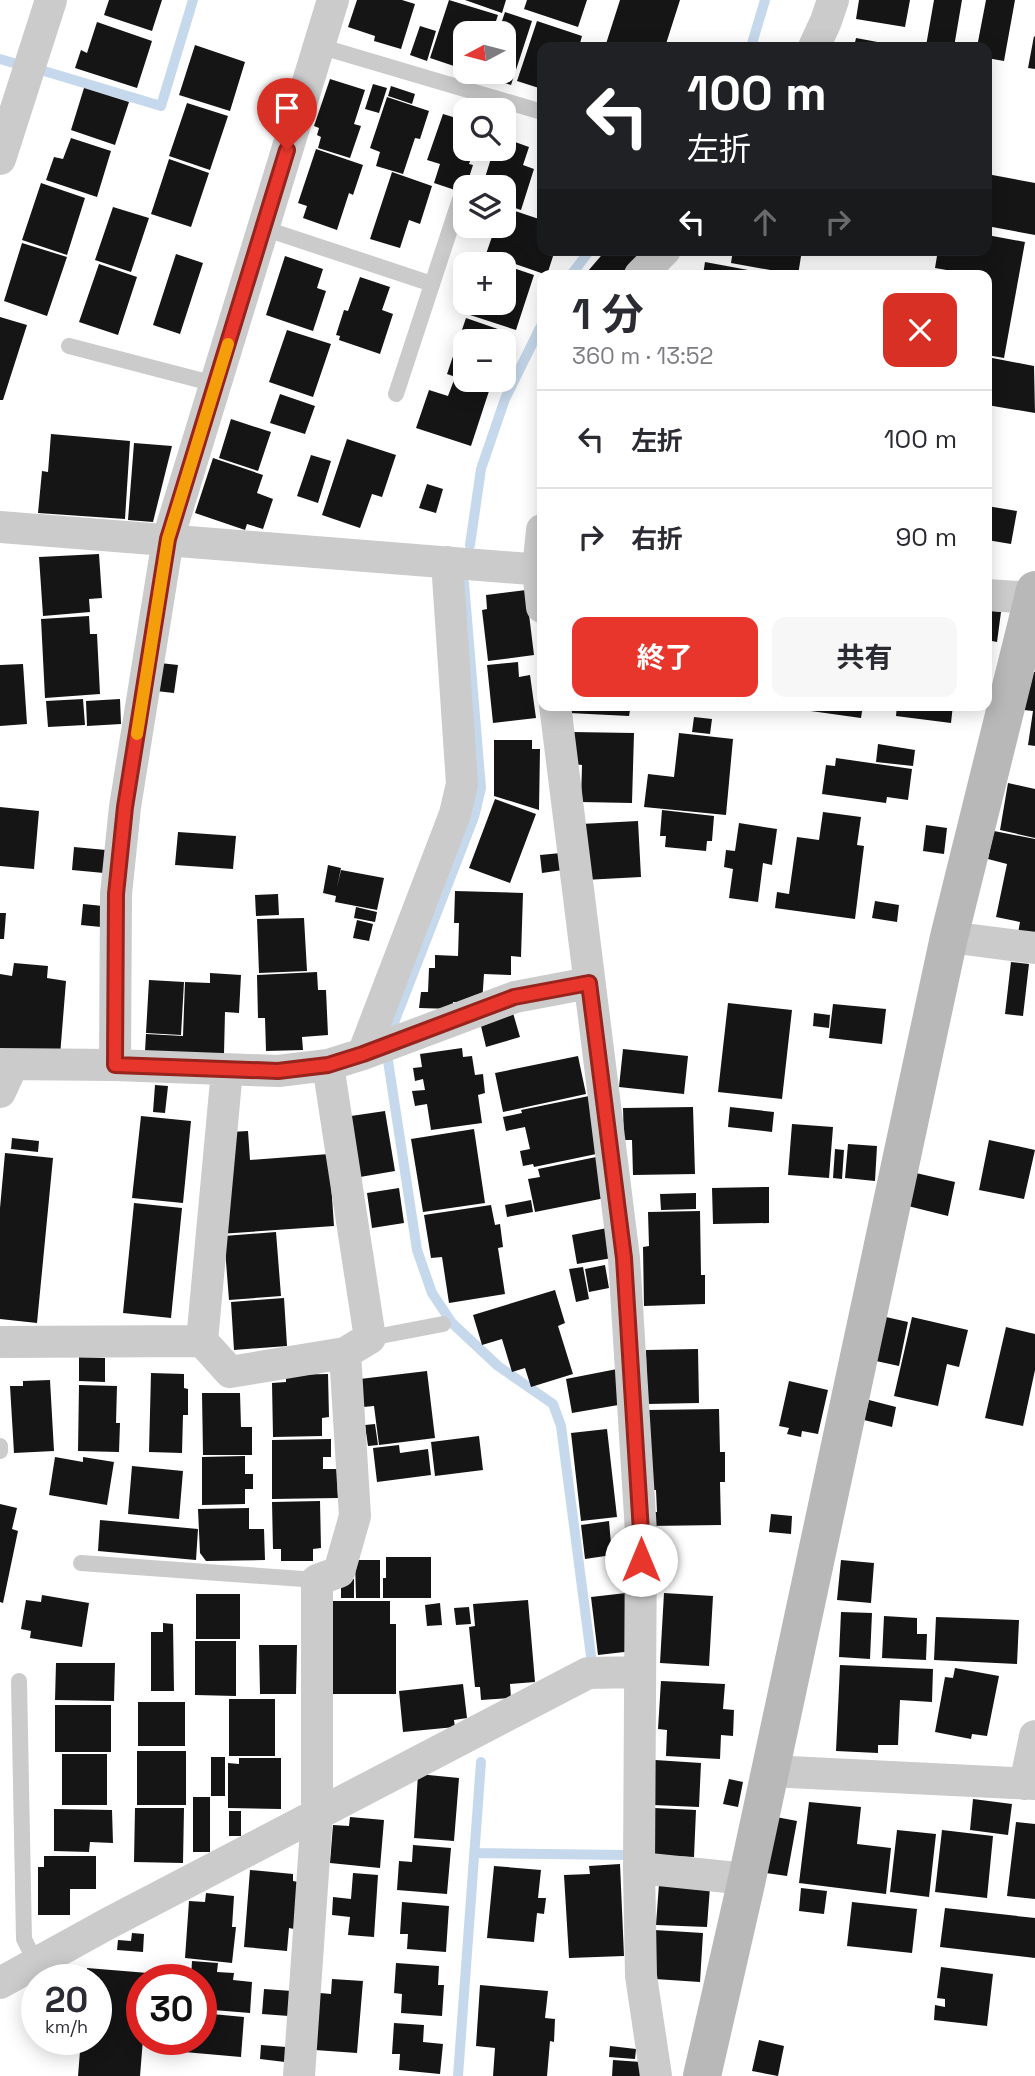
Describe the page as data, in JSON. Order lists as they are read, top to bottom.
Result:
{
  "north": "left",
  "page": {
    "map_buttons": ["+", "−"],
    "turn": ["100 m", "左折"],
    "heading": ["1 分", "360 m · 13:52"],
    "list": [
      {
        "name": "左折",
        "value": "100 m"
      },
      {
        "name": "右折",
        "value": "90 m"
      }
    ],
    "buttons": ["終了", "共有"],
    "speed": "20 km/h",
    "limit": "30"
  }
}
